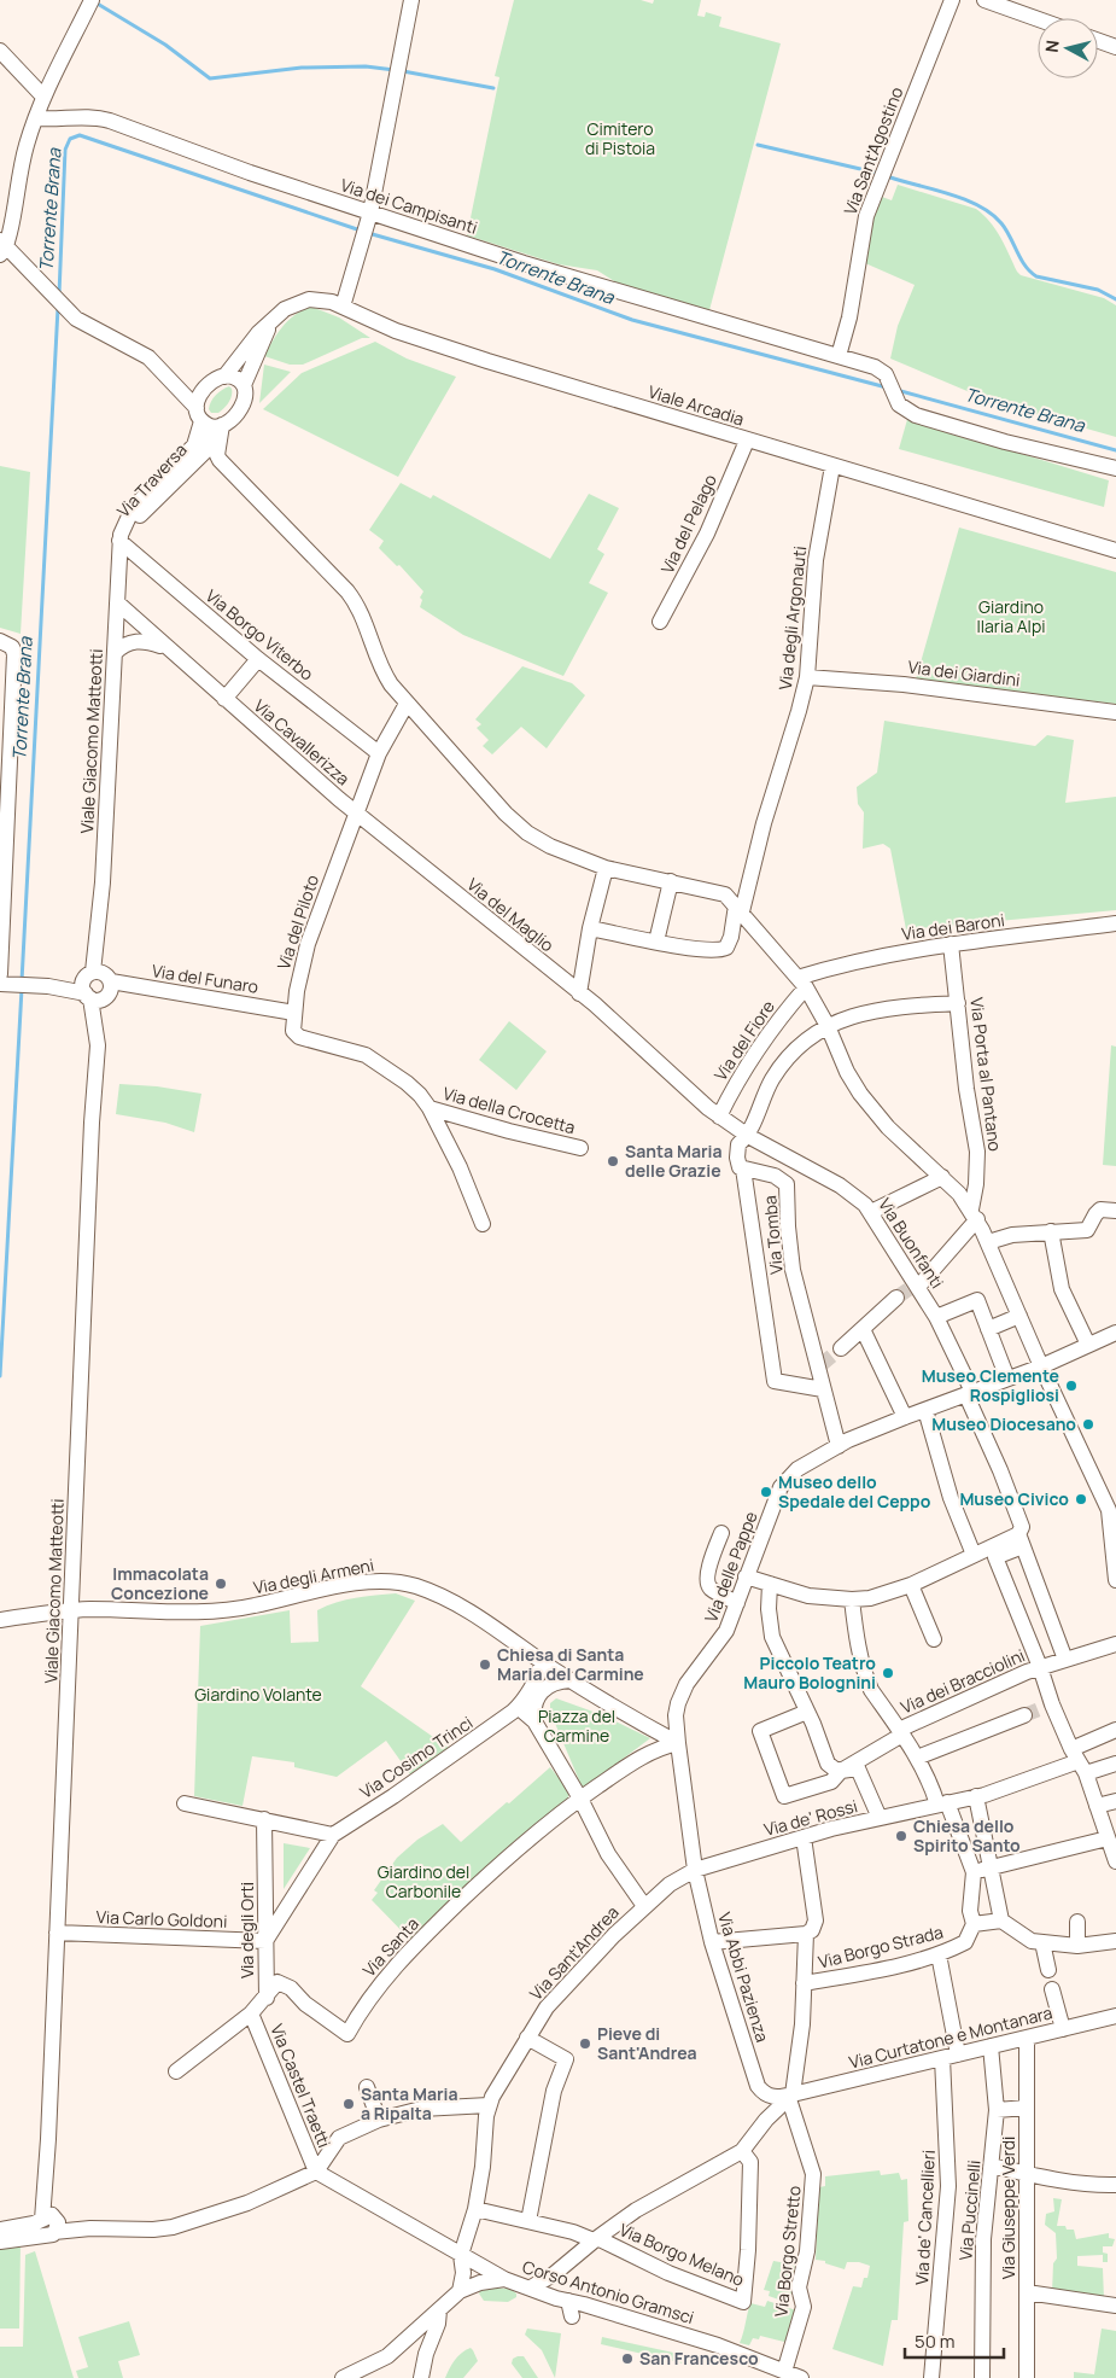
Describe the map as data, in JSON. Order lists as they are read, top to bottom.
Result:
{
  "streets": {
    "street": [
      "Via Sant'Agostino",
      "Via dei Campisanti",
      "Viale Arcadia",
      "Via Traversa",
      "Via del Pelago",
      "Via degli Argonauti",
      "Via Borgo Viterbo",
      "Via dei Giardini",
      "Viale Giacomo Matteotti",
      "Via Cavallerizza",
      "Via del Maglio",
      "Via del Piloto",
      "Via dei Baroni",
      "Via del Funaro",
      "Via del Fiore",
      "Via Porta al Pantano",
      "Via della Crocetta",
      "Via Tomba",
      "Via Buonfanti",
      "Via delle Pappe",
      "Via degli Armeni",
      "Via dei Bracciolini",
      "Via Cosimo Trinci",
      "Via de' Rossi",
      "Via Carlo Goldoni",
      "Via degli Orti",
      "Via Santa",
      "Via Borgo Strada",
      "Via Sant'Andrea",
      "Via Abbi Pazienza",
      "Via Curtatone e Montanara",
      "Via Castel Traetti",
      "Via Giuseppe Verdi",
      "Via Puccinelli",
      "Via de' Cancellieri",
      "Via Borgo Stretto",
      "Via Borgo Melano",
      "Corso Antonio Gramsci"
    ]
  },
  "crossings": [
    ["Via Sant'Agostino", "Via dei Campisanti"],
    ["Viale Arcadia", "Via Traversa"],
    ["Viale Arcadia", "Via del Pelago"],
    ["Viale Arcadia", "Via degli Argonauti"],
    ["Via Traversa", "Via Borgo Viterbo"],
    ["Via Traversa", "Viale Giacomo Matteotti"],
    ["Via Traversa", "Via Cavallerizza"],
    ["Via degli Argonauti", "Via dei Giardini"],
    ["Via Borgo Viterbo", "Via del Piloto"],
    ["Viale Giacomo Matteotti", "Via Cavallerizza"],
    ["Viale Giacomo Matteotti", "Via del Funaro"],
    ["Viale Giacomo Matteotti", "Via degli Armeni"],
    ["Viale Giacomo Matteotti", "Via Carlo Goldoni"],
    ["Via Cavallerizza", "Via del Maglio"],
    ["Via Cavallerizza", "Via del Piloto"],
    ["Via del Maglio", "Via del Piloto"],
    ["Via del Maglio", "Via del Fiore"],
    ["Via del Maglio", "Via Buonfanti"],
    ["Via del Piloto", "Via del Funaro"],
    ["Via dei Baroni", "Via del Fiore"],
    ["Via dei Baroni", "Via Porta al Pantano"],
    ["Via del Fiore", "Via Buonfanti"],
    ["Via Buonfanti", "Via dei Bracciolini"],
    ["Via delle Pappe", "Via de' Rossi"],
    ["Via delle Pappe", "Via Sant'Andrea"],
    ["Via delle Pappe", "Via Abbi Pazienza"],
    ["Via Cosimo Trinci", "Via Carlo Goldoni"],
    ["Via Cosimo Trinci", "Via degli Orti"],
    ["Via de' Rossi", "Via Sant'Andrea"],
    ["Via de' Rossi", "Via Abbi Pazienza"],
    ["Via Carlo Goldoni", "Via degli Orti"],
    ["Via degli Orti", "Via Santa"],
    ["Via degli Orti", "Via Castel Traetti"],
    ["Via Sant'Andrea", "Via Abbi Pazienza"],
    ["Via Sant'Andrea", "Corso Antonio Gramsci"],
    ["Via Abbi Pazienza", "Via Curtatone e Montanara"],
    ["Via Curtatone e Montanara", "Via Giuseppe Verdi"],
    ["Via Curtatone e Montanara", "Via Puccinelli"],
    ["Via Curtatone e Montanara", "Via de' Cancellieri"],
    ["Via Curtatone e Montanara", "Via Borgo Stretto"],
    ["Via Curtatone e Montanara", "Via Borgo Melano"],
    ["Via Castel Traetti", "Corso Antonio Gramsci"],
    ["Via Borgo Stretto", "Corso Antonio Gramsci"]
  ],
  "water": ["Torrente Brana"],
  "parks": [
    "Cimitero di Pistoia",
    "Giardino Ilaria Alpi",
    "Giardino Volante",
    "Piazza del Carmine",
    "Giardino del Carbonile"
  ],
  "places": [
    "Santa Maria delle Grazie",
    "Museo Clemente Rospigliosi",
    "Museo Diocesano",
    "Museo dello Spedale del Ceppo",
    "Museo Civico",
    "Immacolata Concezione",
    "Chiesa di Santa Maria del Carmine",
    "Piccolo Teatro Mauro Bolognini",
    "Chiesa dello Spirito Santo",
    "Pieve di Sant'Andrea",
    "Santa Maria a Ripalta",
    "San Francesco"
  ],
  "scale_bar": "50 m",
  "north": "left"
}
